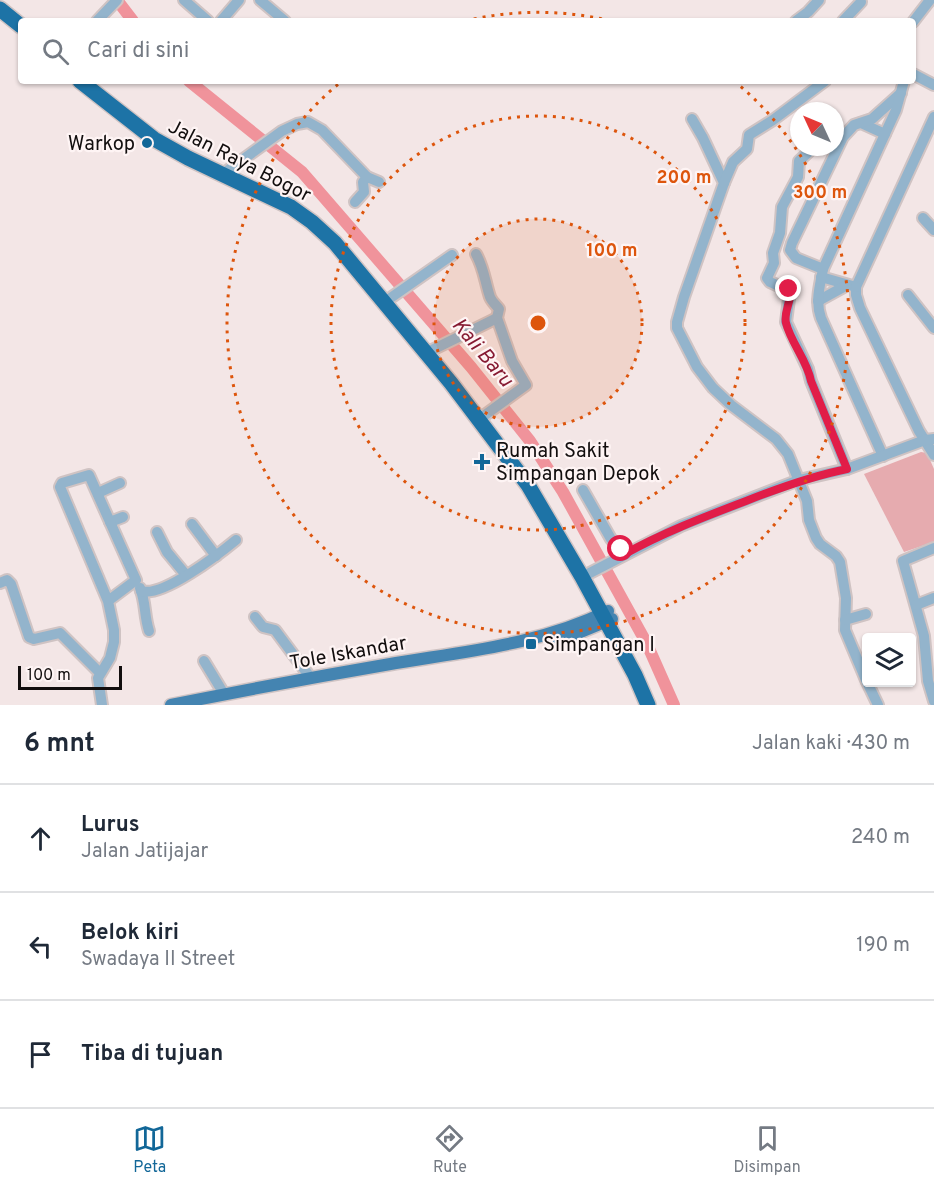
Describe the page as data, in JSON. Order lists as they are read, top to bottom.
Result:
{
  "streets": {
    "highway": ["Jalan Raya Bogor"],
    "main road": ["Tole Iskandar"]
  },
  "crossings": [
    ["Jalan Raya Bogor", "Tole Iskandar"]
  ],
  "water": ["Kali Baru"],
  "places": {
    "other": ["Warkop"],
    "health": ["Rumah Sakit Simpangan Depok"],
    "transit": ["Simpangan I"]
  },
  "scale_bar": "100 m",
  "north": "top left",
  "page": {
    "search": "Cari di sini",
    "scale": "100 m",
    "heading": ["6 mnt", "Jalan kaki · 430 m"],
    "list": [
      ["Lurus", "Jalan Jatijajar", "240 m"],
      ["Belok kiri", "Swadaya II Street", "190 m"],
      "Tiba di tujuan"
    ],
    "nav": ["Peta", "Rute", "Disimpan"]
  },
  "rings": ["200 m", "300 m", "100 m"]
}
